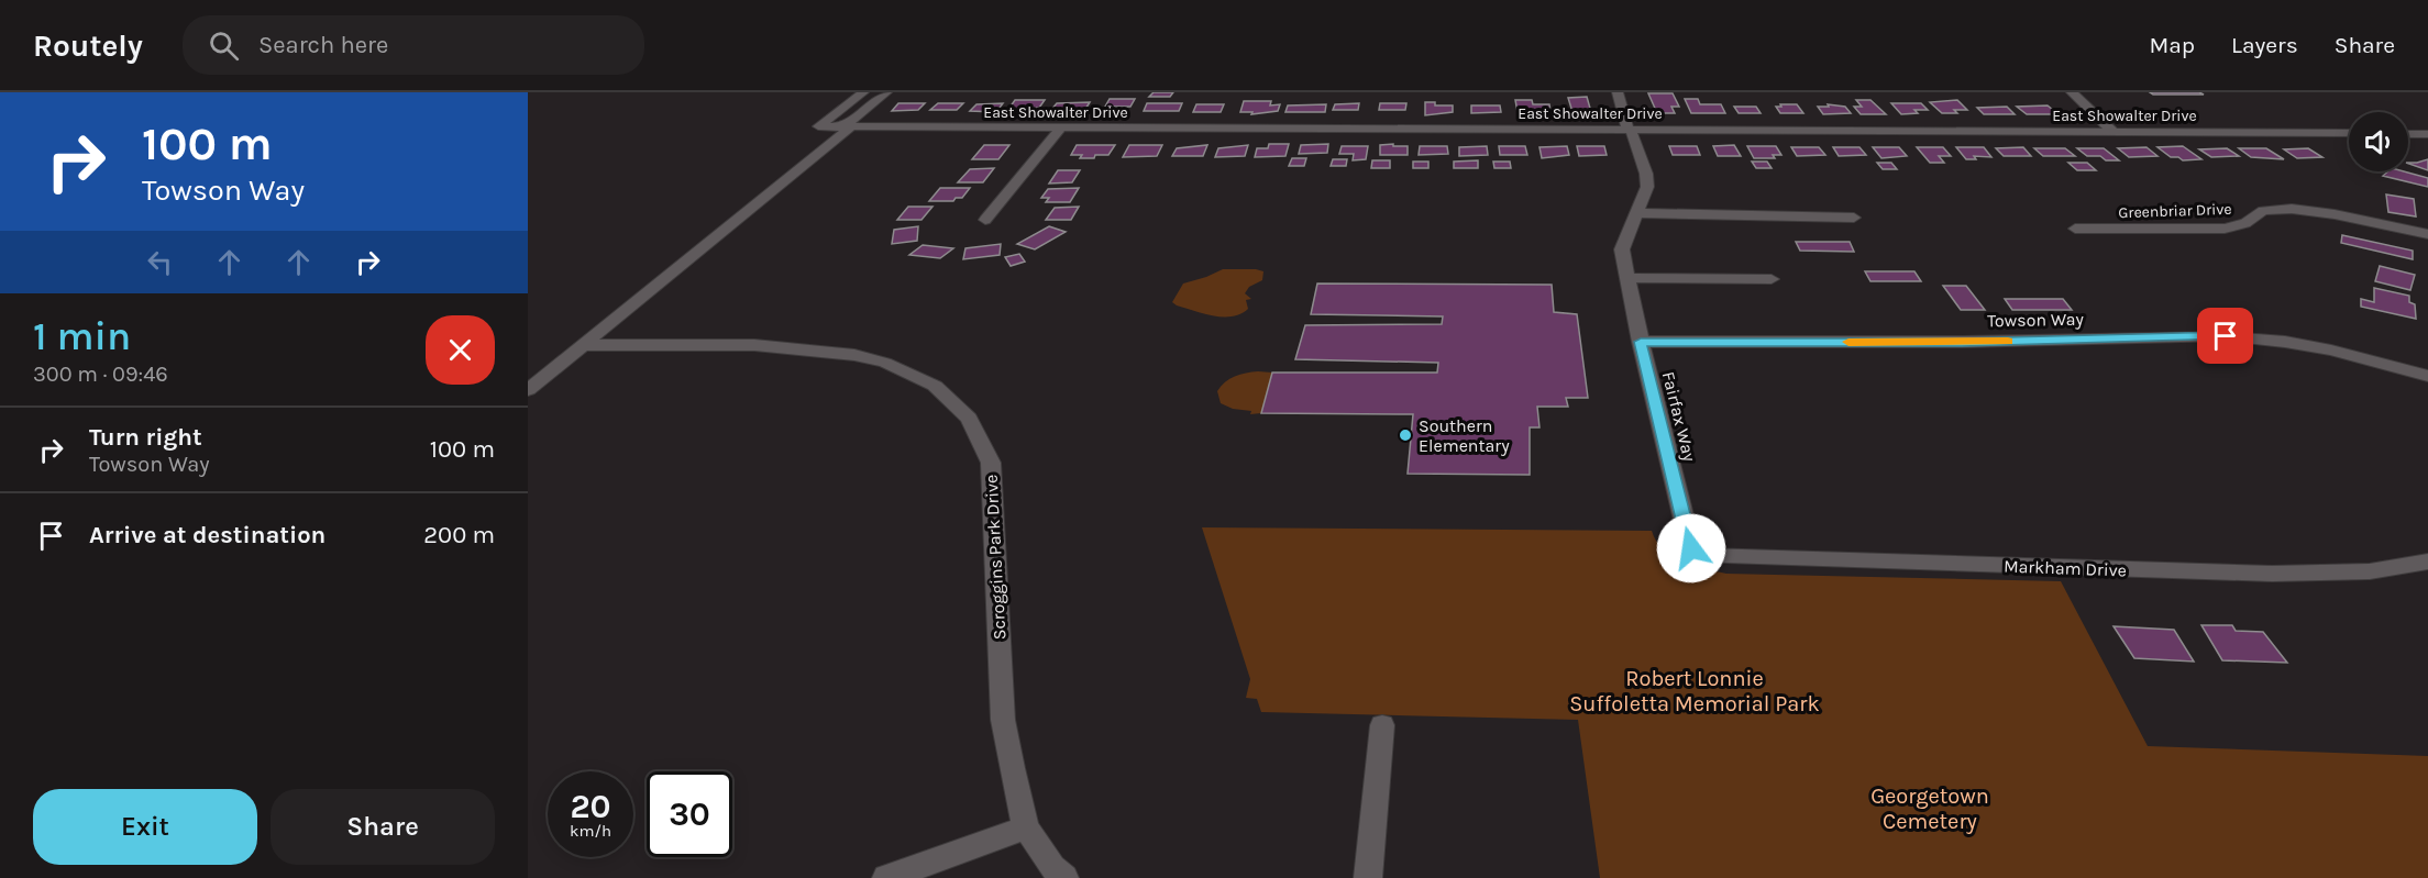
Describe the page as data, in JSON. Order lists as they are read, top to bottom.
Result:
{
  "streets": {
    "street": [
      "East Showalter Drive",
      "Greenbriar Drive",
      "Towson Way",
      "Fairfax Way",
      "Scroggins Park Drive",
      "Markham Drive"
    ]
  },
  "crossings": [
    ["East Showalter Drive", "Fairfax Way"],
    ["Towson Way", "Fairfax Way"],
    ["Fairfax Way", "Markham Drive"]
  ],
  "parks": ["Robert Lonnie Suffoletta Memorial Park", "Georgetown Cemetery"],
  "places": ["Southern Elementary"],
  "page": {
    "header": "Routely",
    "search": "Search here",
    "nav": ["Map", "Layers", "Share"],
    "turn": ["100 m", "Towson Way"],
    "heading": ["1 min", "300 m · 09:46"],
    "list": [
      {
        "name": "Turn right",
        "note": "Towson Way",
        "value": "100 m"
      },
      {
        "name": "Arrive at destination",
        "value": "200 m"
      }
    ],
    "speed": "20 km/h",
    "limit": "30",
    "buttons": ["Exit", "Share"]
  }
}
